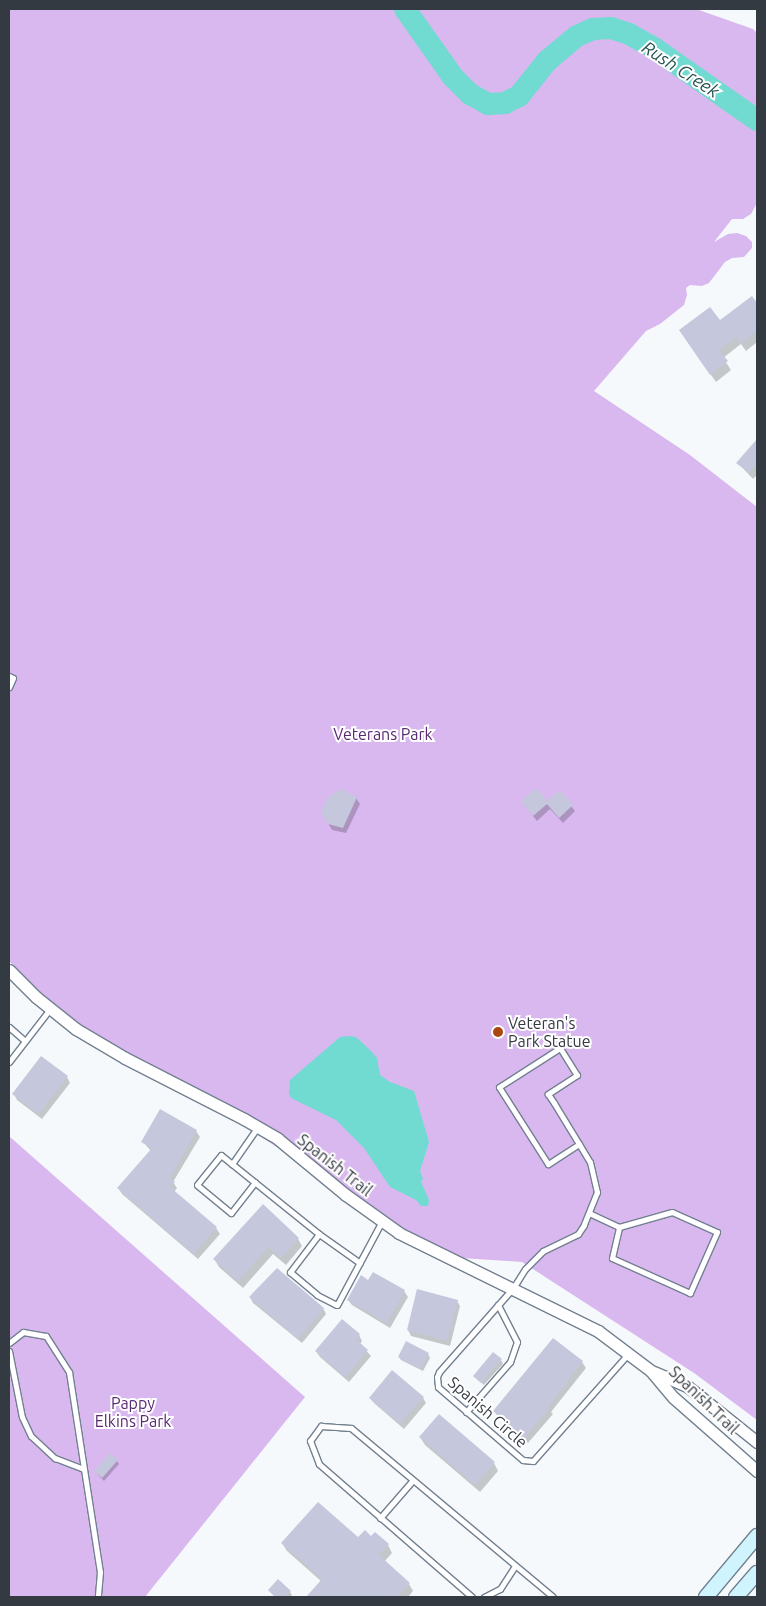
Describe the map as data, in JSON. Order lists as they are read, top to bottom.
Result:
{
  "streets": {
    "street": ["Spanish Trail"],
    "lane": ["Spanish Circle"]
  },
  "crossings": [
    ["Spanish Trail", "Spanish Circle"]
  ],
  "water": ["Rush Creek"],
  "parks": ["Veterans Park", "Pappy Elkins Park"],
  "places": ["Veteran's Park Statue"]
}
